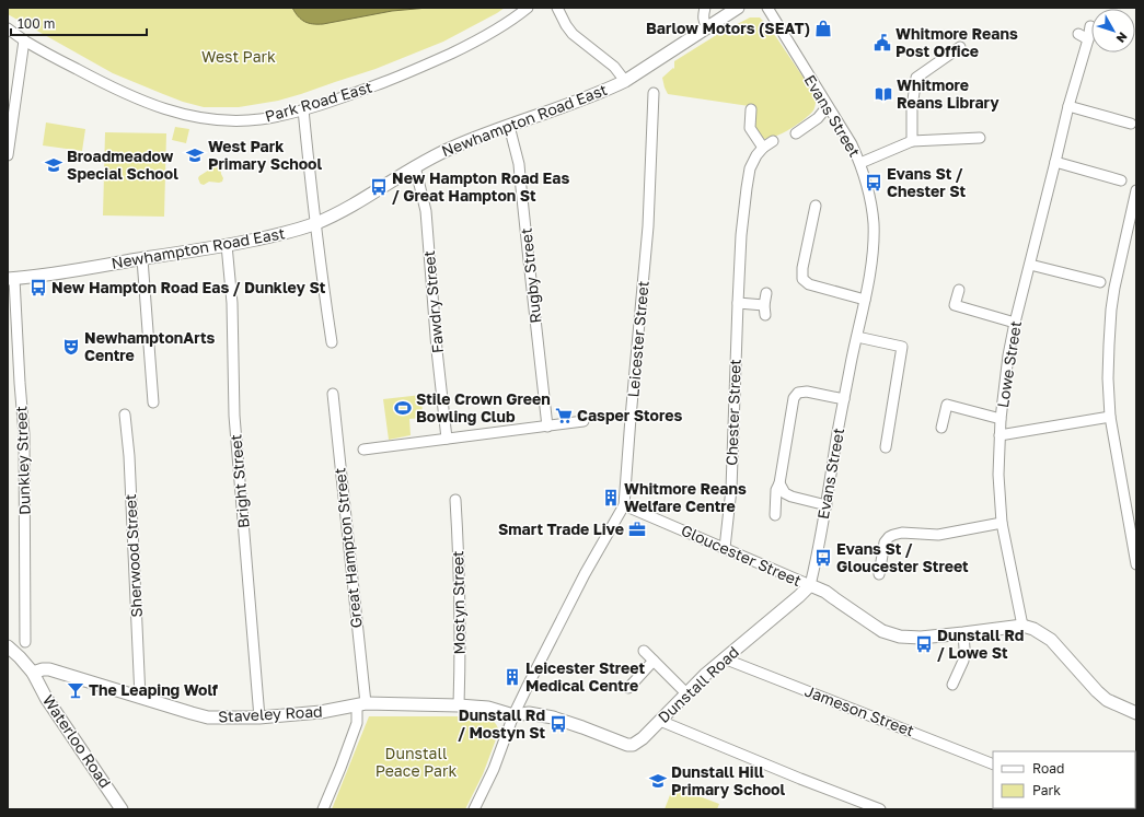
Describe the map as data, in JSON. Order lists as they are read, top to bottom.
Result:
{
  "streets": {
    "street": [
      "Park Road East",
      "Evans Street",
      "Newhampton Road East",
      "Rugby Street",
      "Fawdry Street",
      "Leicester Street",
      "Lowe Street",
      "Chester Street",
      "Dunkley Street",
      "Bright Street",
      "Great Hampton Street",
      "Sherwood Street",
      "Gloucester Street",
      "Mostyn Street",
      "Dunstall Road",
      "Jameson Street",
      "Staveley Road",
      "Waterloo Road"
    ]
  },
  "crossings": [
    ["Evans Street", "Gloucester Street"],
    ["Evans Street", "Dunstall Road"],
    ["Newhampton Road East", "Rugby Street"],
    ["Newhampton Road East", "Fawdry Street"],
    ["Newhampton Road East", "Dunkley Street"],
    ["Newhampton Road East", "Bright Street"],
    ["Leicester Street", "Gloucester Street"],
    ["Leicester Street", "Dunstall Road"],
    ["Leicester Street", "Staveley Road"],
    ["Chester Street", "Gloucester Street"],
    ["Bright Street", "Staveley Road"],
    ["Great Hampton Street", "Staveley Road"],
    ["Sherwood Street", "Staveley Road"],
    ["Gloucester Street", "Dunstall Road"],
    ["Mostyn Street", "Staveley Road"],
    ["Dunstall Road", "Jameson Street"],
    ["Dunstall Road", "Staveley Road"],
    ["Staveley Road", "Waterloo Road"]
  ],
  "parks": ["West Park", "Dunstall Peace Park"],
  "places": {
    "shop": ["Barlow Motors (SEAT)"],
    "public building": ["Whitmore Reans Post Office"],
    "library": ["Whitmore Reans Library"],
    "school or university": ["West Park Primary School", "Broadmeadow Special School", "Dunstall Hill Primary School"],
    "bus stop": [
      "Evans St / Chester St",
      "New Hampton Road Eas / Great Hampton St",
      "New Hampton Road Eas / Dunkley St",
      "Evans St / Gloucester Street",
      "Dunstall Rd / Lowe St",
      "Dunstall Rd / Mostyn St"
    ],
    "theatre": ["NewhamptonArts Centre"],
    "sports": ["Stile Crown Green Bowling Club"],
    "supermarket": ["Casper Stores"],
    "building": ["Whitmore Reans Welfare Centre", "Leicester Street Medical Centre"],
    "office": ["Smart Trade Live"],
    "bar": ["The Leaping Wolf"]
  },
  "legend": ["Road", "Park"],
  "scale_bar": "100 m",
  "north": "bottom right"
}
